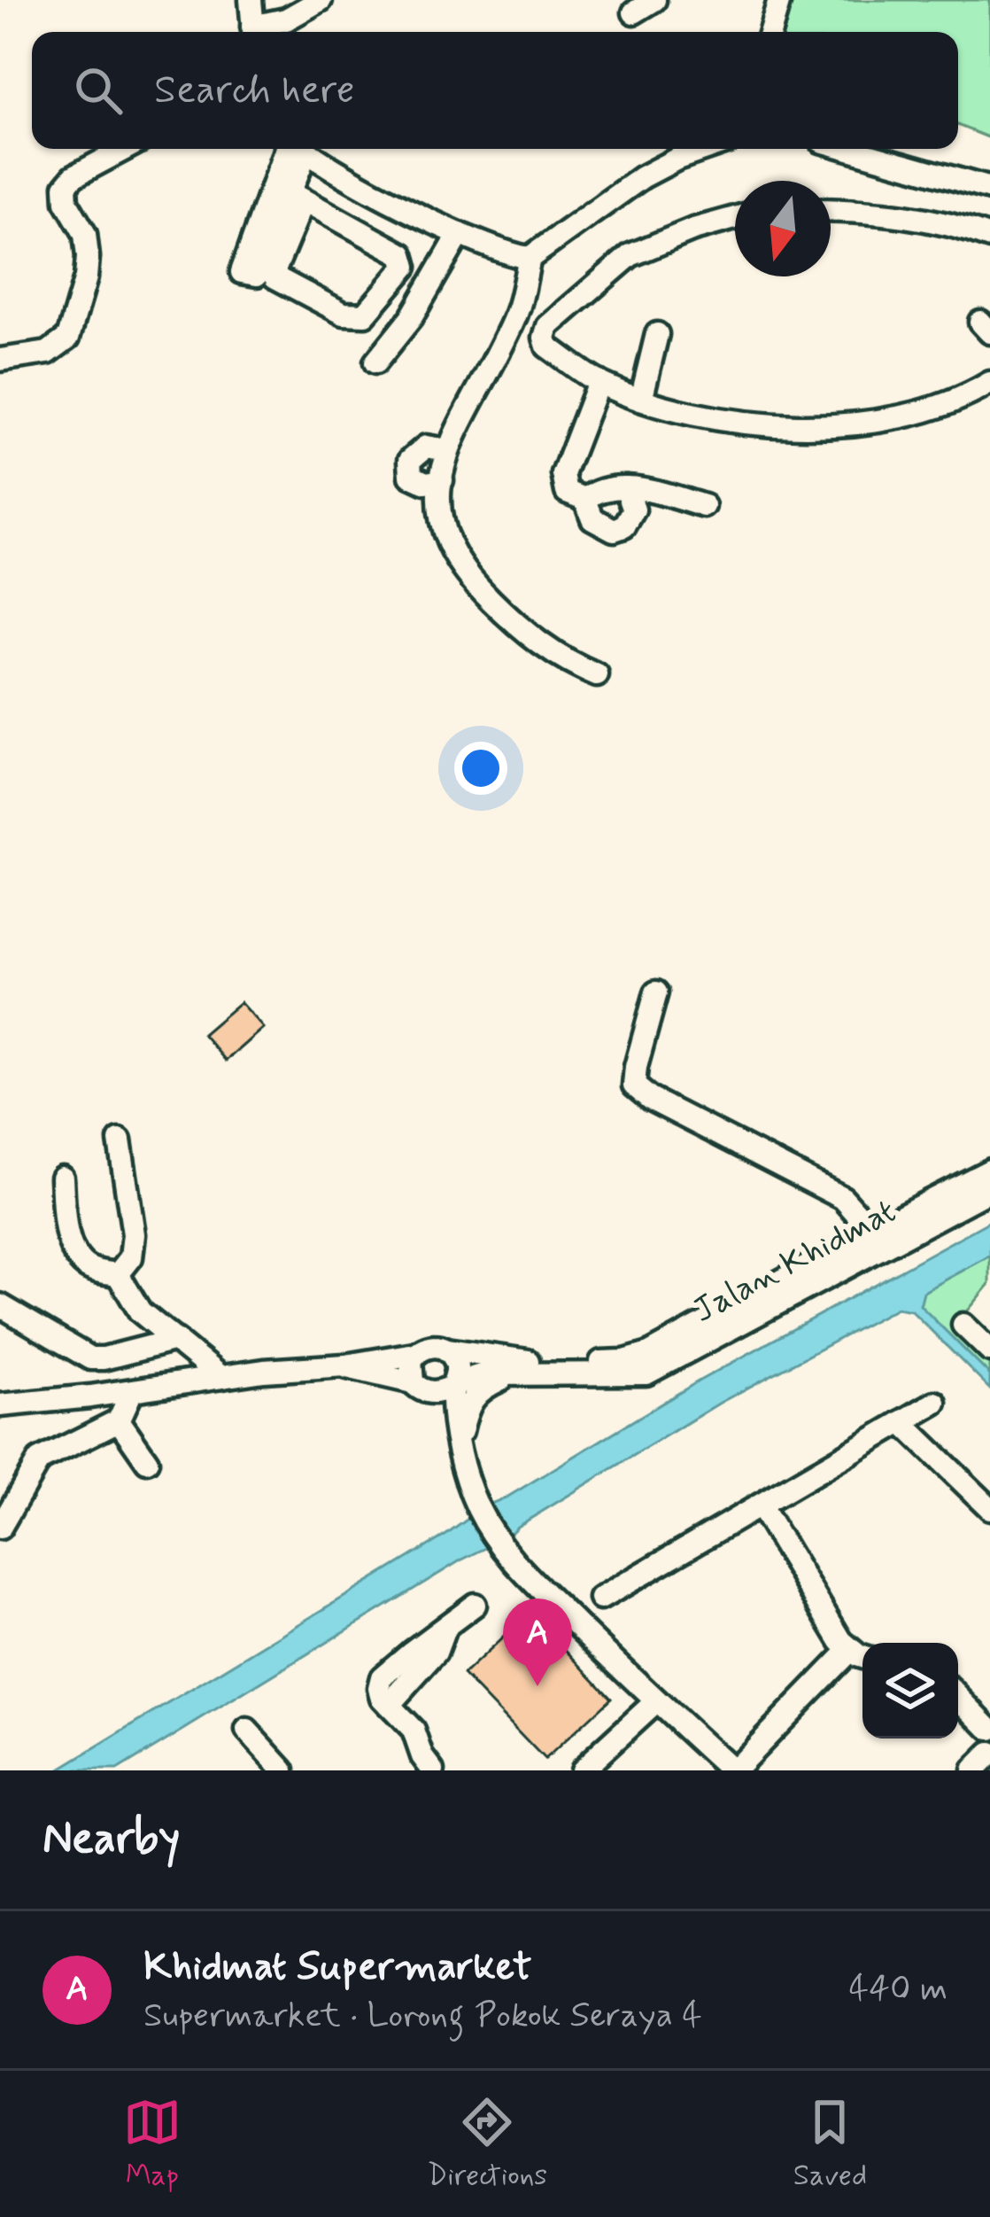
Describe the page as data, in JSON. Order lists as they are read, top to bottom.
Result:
{
  "streets": {
    "street": ["Jalan Khidmat"]
  },
  "north": "bottom",
  "page": {
    "search": "Search here",
    "pins": "A",
    "heading": "Nearby",
    "list": [
      {
        "mark": "A",
        "name": "Khidmat Supermarket",
        "note": "Supermarket · Lorong Pokok Seraya 4",
        "value": "440 m"
      }
    ],
    "nav": ["Map", "Directions", "Saved"]
  }
}
